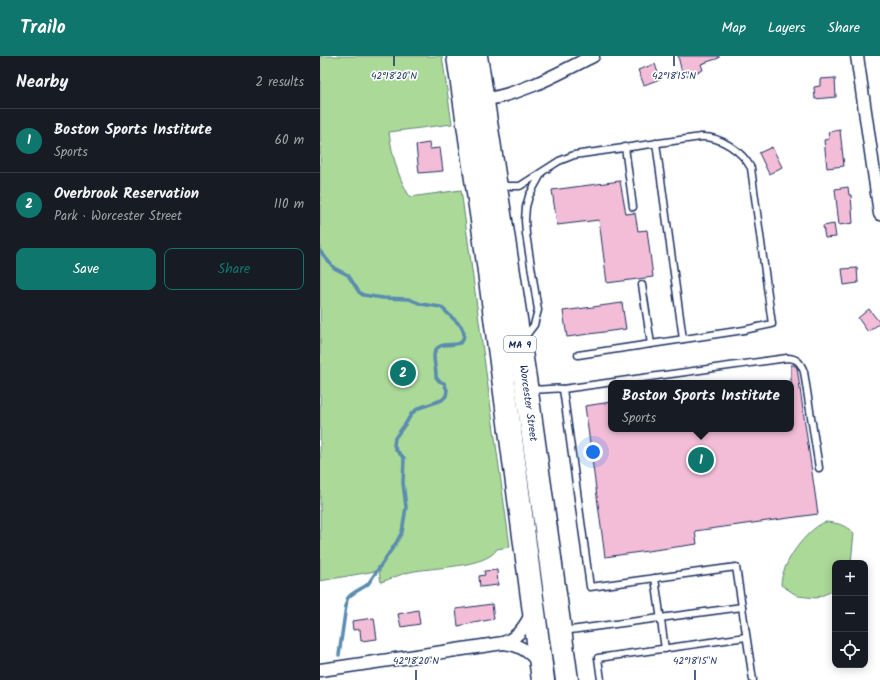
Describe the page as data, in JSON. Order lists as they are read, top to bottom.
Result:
{
  "streets": {
    "highway": ["MA 9", "Worcester Street"]
  },
  "page": {
    "header": "Trailo",
    "nav": ["Map", "Layers", "Share"],
    "heading": ["Nearby", "2 results"],
    "list": [
      {
        "mark": "1",
        "name": "Boston Sports Institute",
        "note": "Sports",
        "value": "60 m"
      },
      {
        "mark": "2",
        "name": "Overbrook Reservation",
        "note": "Park · Worcester Street",
        "value": "110 m"
      }
    ],
    "buttons": ["Save", "Share"],
    "pins": ["2", "1"],
    "popup": ["Boston Sports Institute", "Sports"],
    "map_buttons": ["+", "−"]
  },
  "coordinates": ["42°18'20\"N", "42°18'15\"N"]
}
